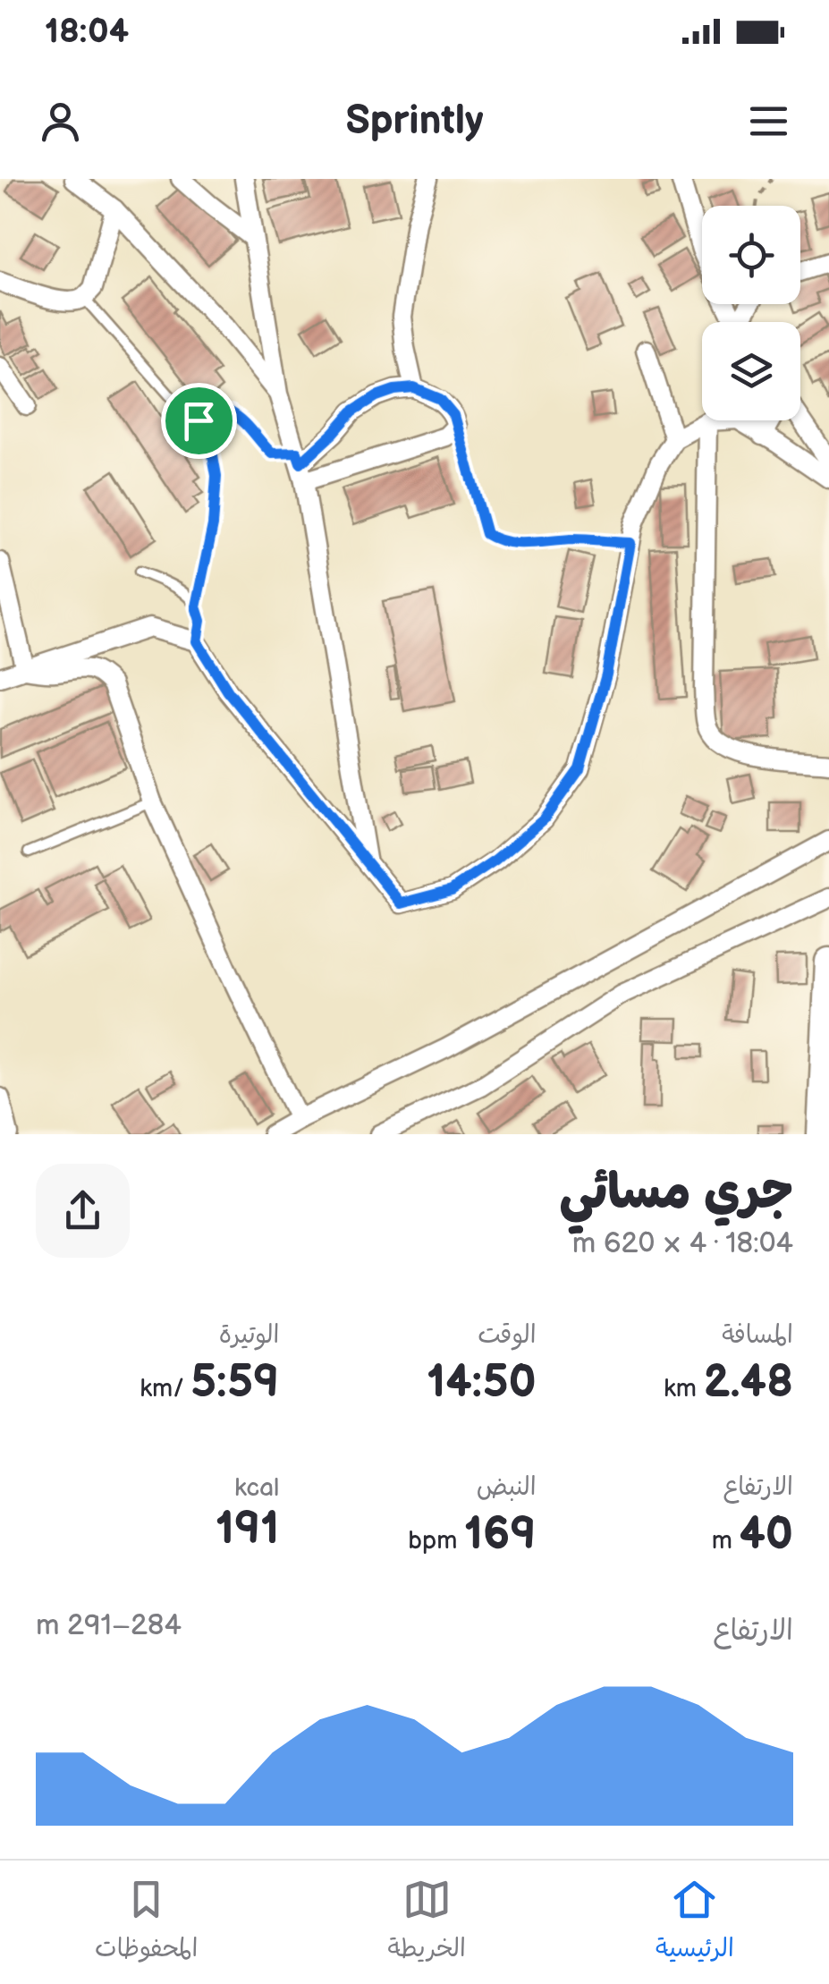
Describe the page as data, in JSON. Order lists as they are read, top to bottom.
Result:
{
  "page": {
    "status": "18:04",
    "header": "Sprintly",
    "heading": ["جري مسائي", "18:04 · 4 × 620 m"],
    "stats": [
      ["المسافة", "2.48 km"],
      ["الوقت", "14:50"],
      ["الوتيرة", "5:59 /km"],
      ["الارتفاع", "40 m"],
      ["النبض", "169 bpm"],
      ["kcal", "191"]
    ],
    "chart": ["الارتفاع", "284–291 m"],
    "tabs": ["الرئيسية", "الخريطة", "المحفوظات"]
  }
}
